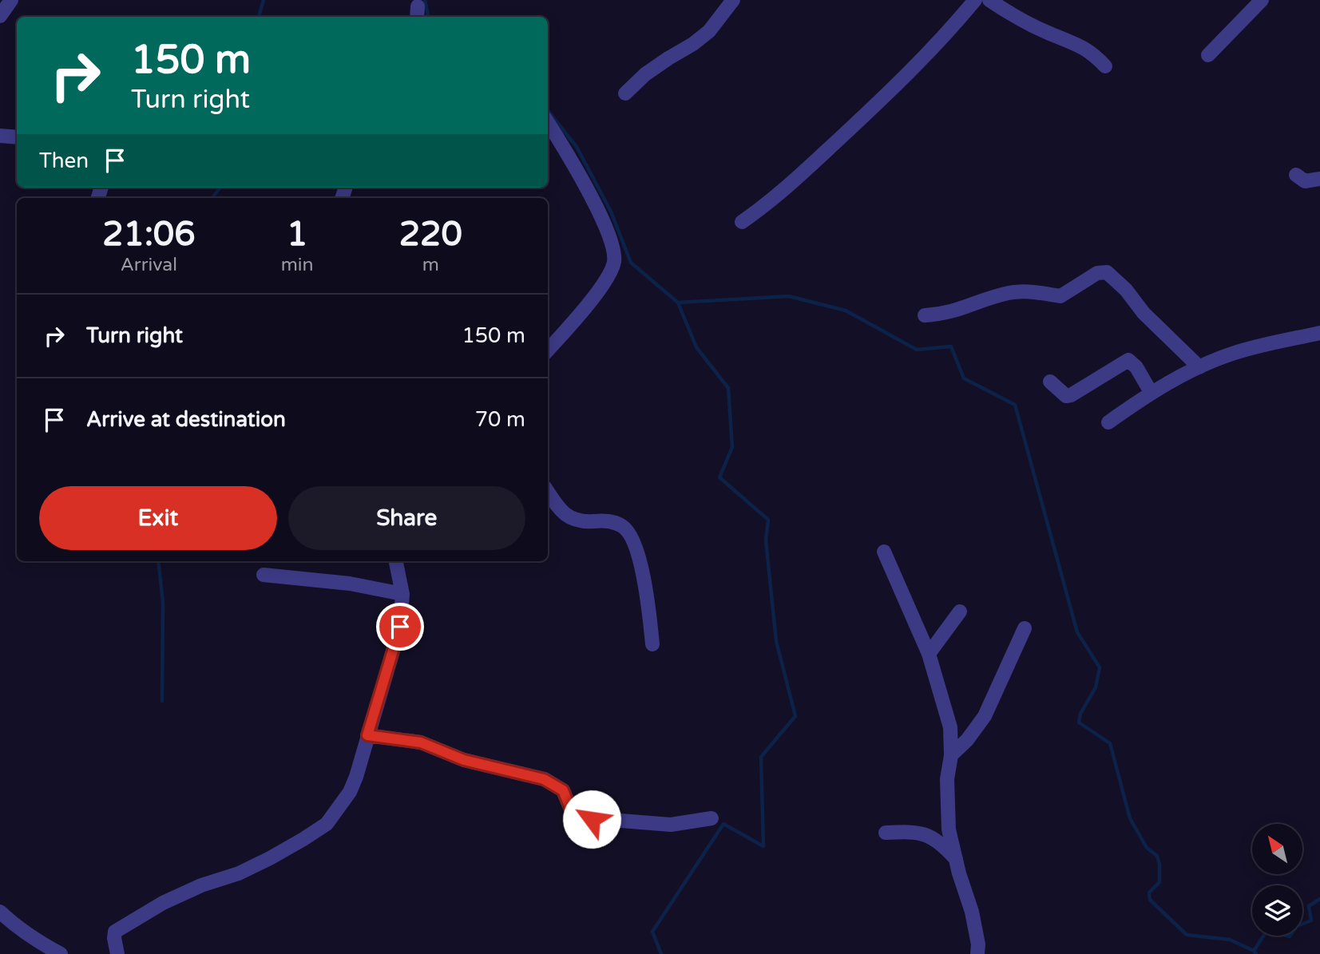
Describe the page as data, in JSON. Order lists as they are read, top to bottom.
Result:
{
  "north": "top left",
  "page": {
    "turn": ["150 m", "Turn right"],
    "then": "Then",
    "eta": [
      "21:06",
      "Arrival",
      "1",
      "min",
      "220",
      "m"
    ],
    "list": [
      {
        "name": "Turn right",
        "value": "150 m"
      },
      {
        "name": "Arrive at destination",
        "value": "70 m"
      }
    ],
    "buttons": ["Exit", "Share"]
  }
}
